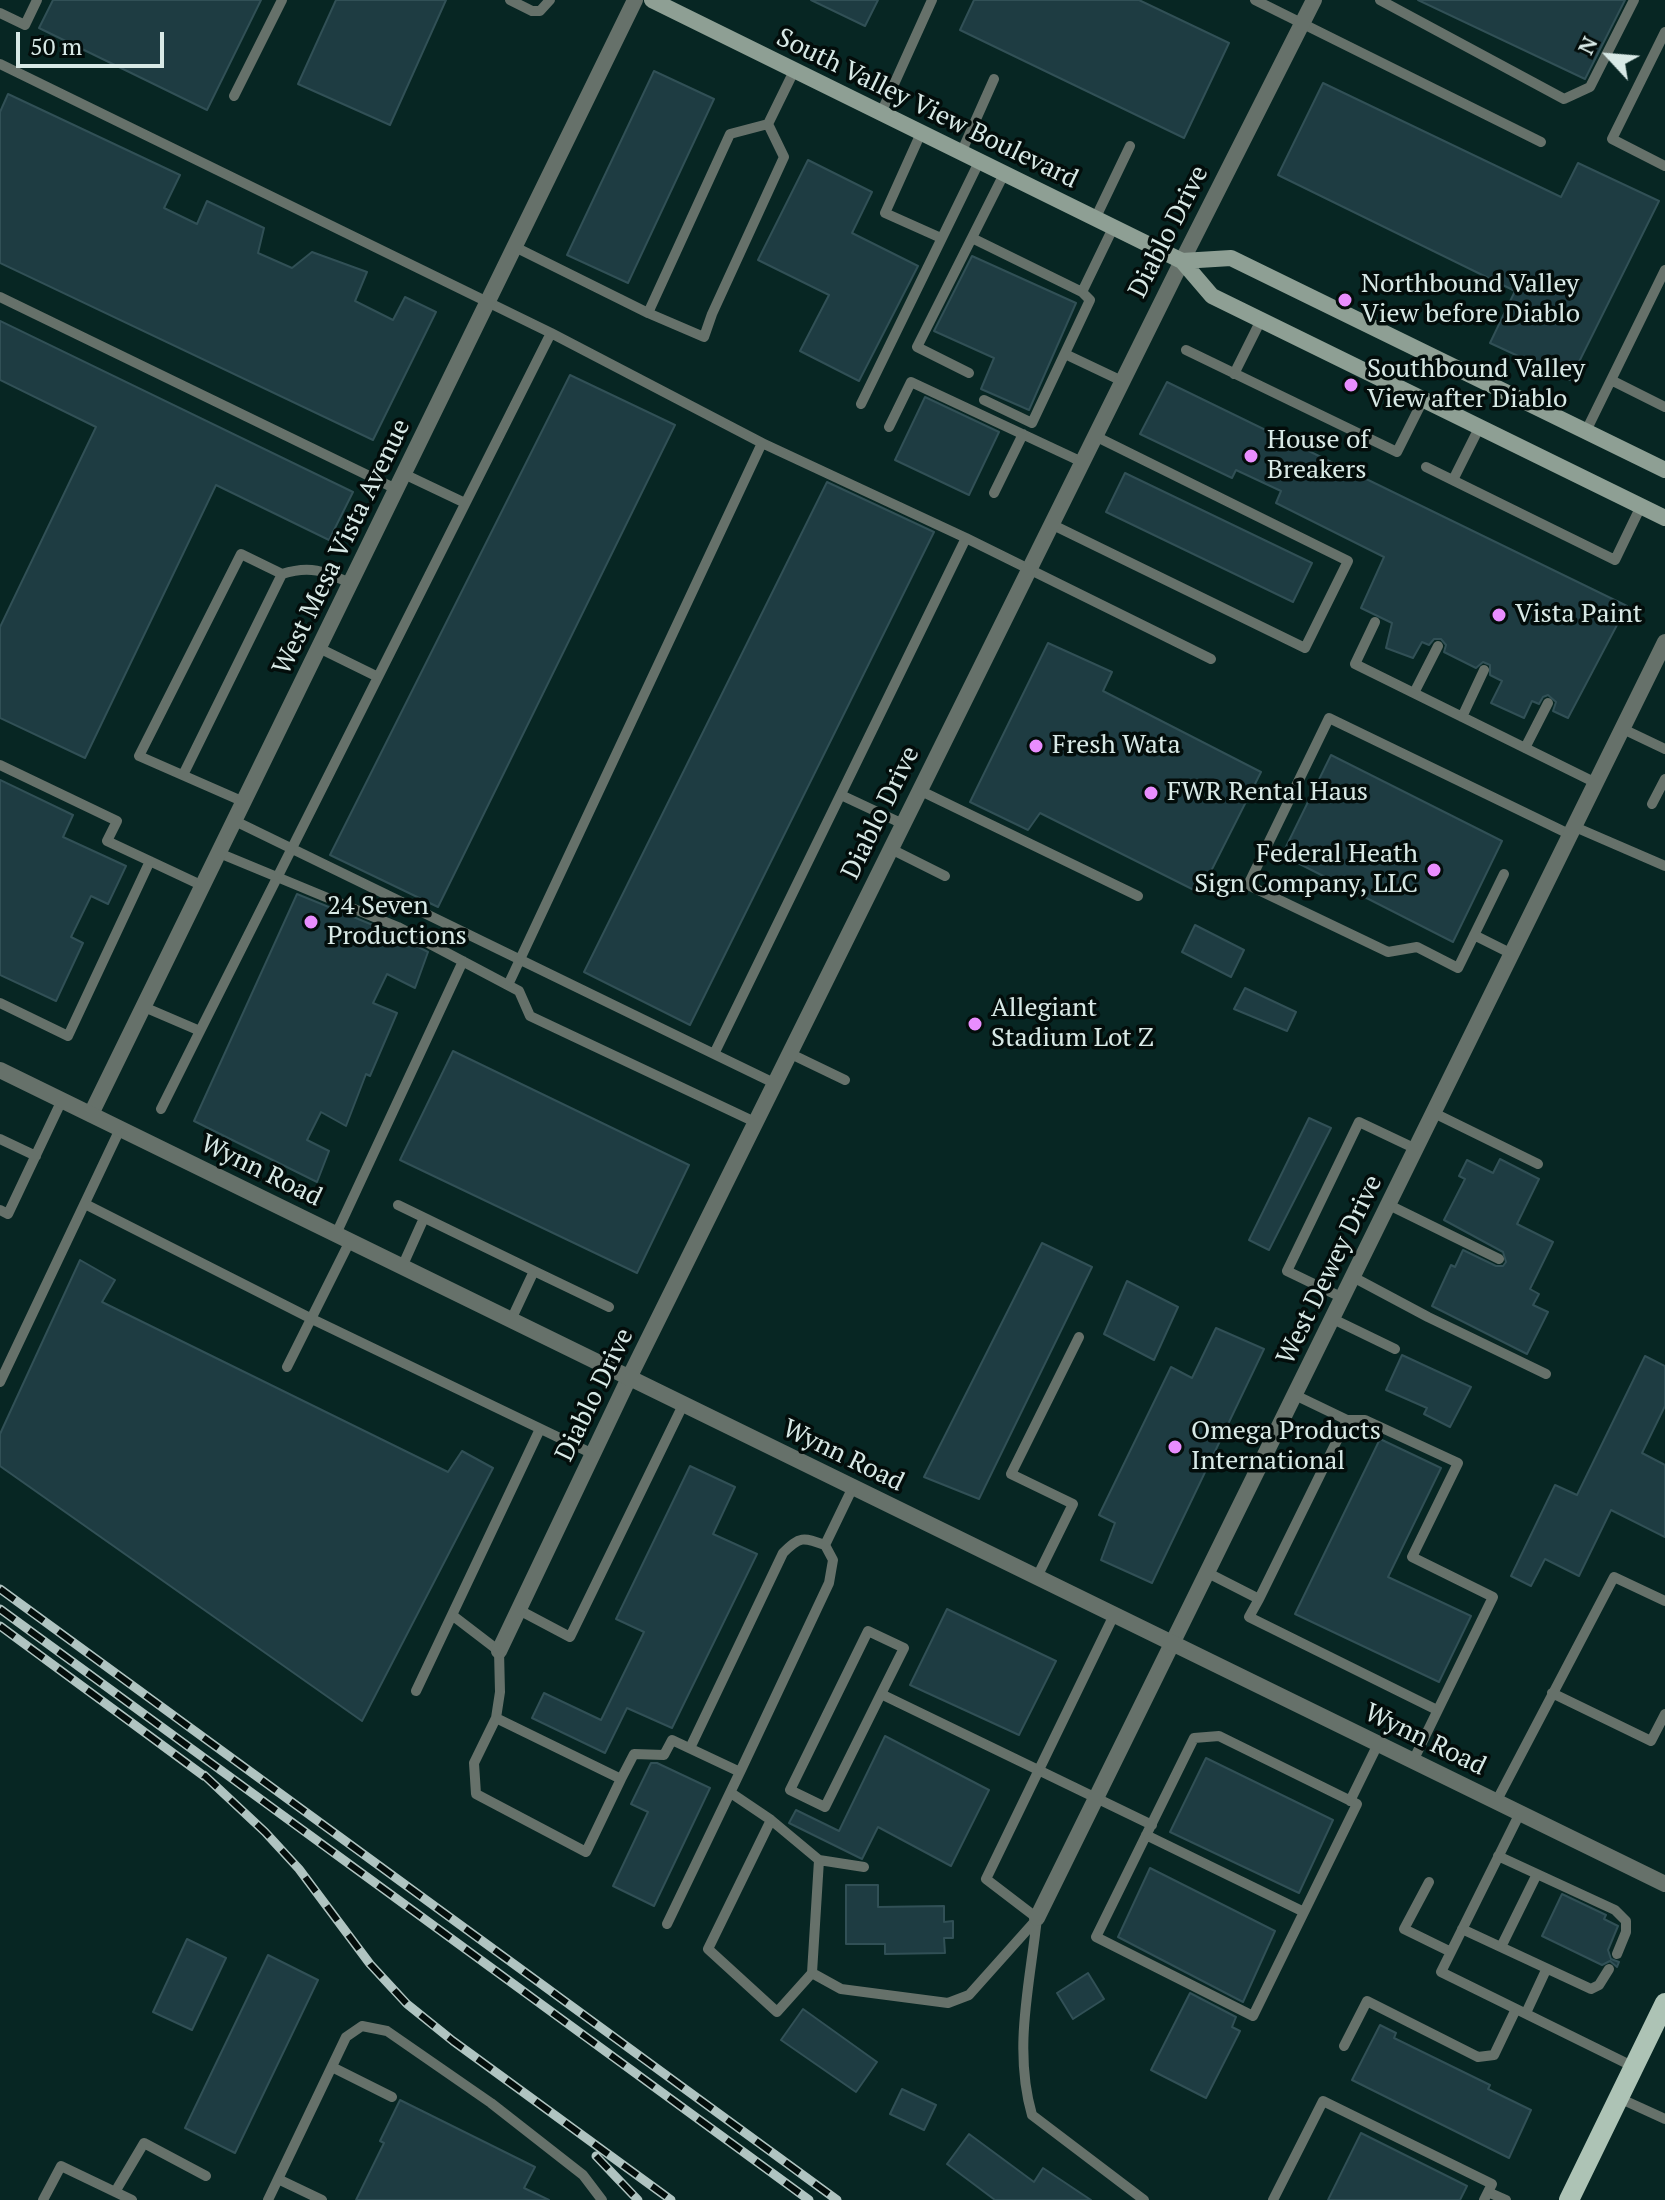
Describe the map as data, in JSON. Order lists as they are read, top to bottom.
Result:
{
  "streets": {
    "main road": ["South Valley View Boulevard"],
    "street": [
      "Diablo Drive",
      "West Mesa Vista Avenue",
      "Wynn Road",
      "West Dewey Drive"
    ]
  },
  "crossings": [
    ["South Valley View Boulevard", "Diablo Drive"],
    ["Diablo Drive", "Wynn Road"],
    ["West Mesa Vista Avenue", "Wynn Road"],
    ["Wynn Road", "West Dewey Drive"]
  ],
  "places": [
    "Northbound Valley View before Diablo",
    "Southbound Valley View after Diablo",
    "House of Breakers",
    "Vista Paint",
    "Fresh Wata",
    "FWR Rental Haus",
    "Federal Heath Sign Company, LLC",
    "24 Seven Productions",
    "Allegiant Stadium Lot Z",
    "Omega Products International"
  ],
  "scale_bar": "50 m",
  "north": "top left"
}
